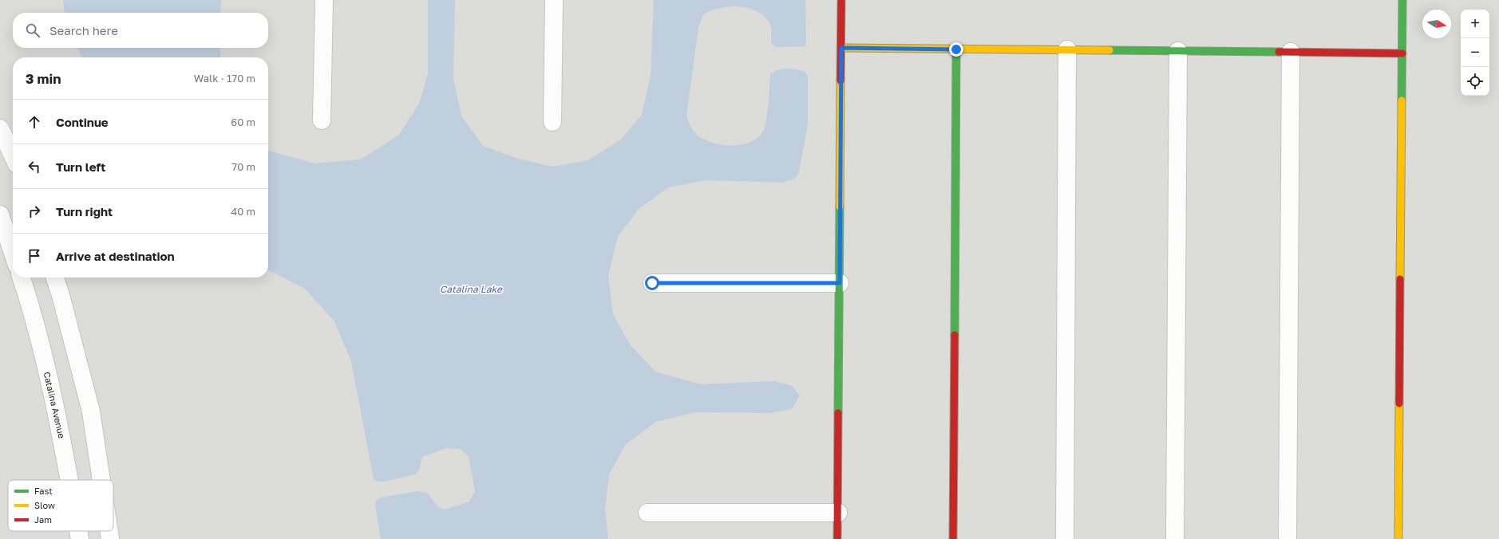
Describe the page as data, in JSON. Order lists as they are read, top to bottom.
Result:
{
  "streets": {
    "street": ["Catalina Avenue"]
  },
  "water": ["Catalina Lake"],
  "legend": ["Fast", "Slow", "Jam"],
  "north": "right",
  "page": {
    "map_buttons": ["+", "−"],
    "search": "Search here",
    "heading": ["3 min", "Walk · 170 m"],
    "list": [
      ["Continue", "60 m"],
      ["Turn left", "70 m"],
      ["Turn right", "40 m"],
      "Arrive at destination"
    ]
  }
}
